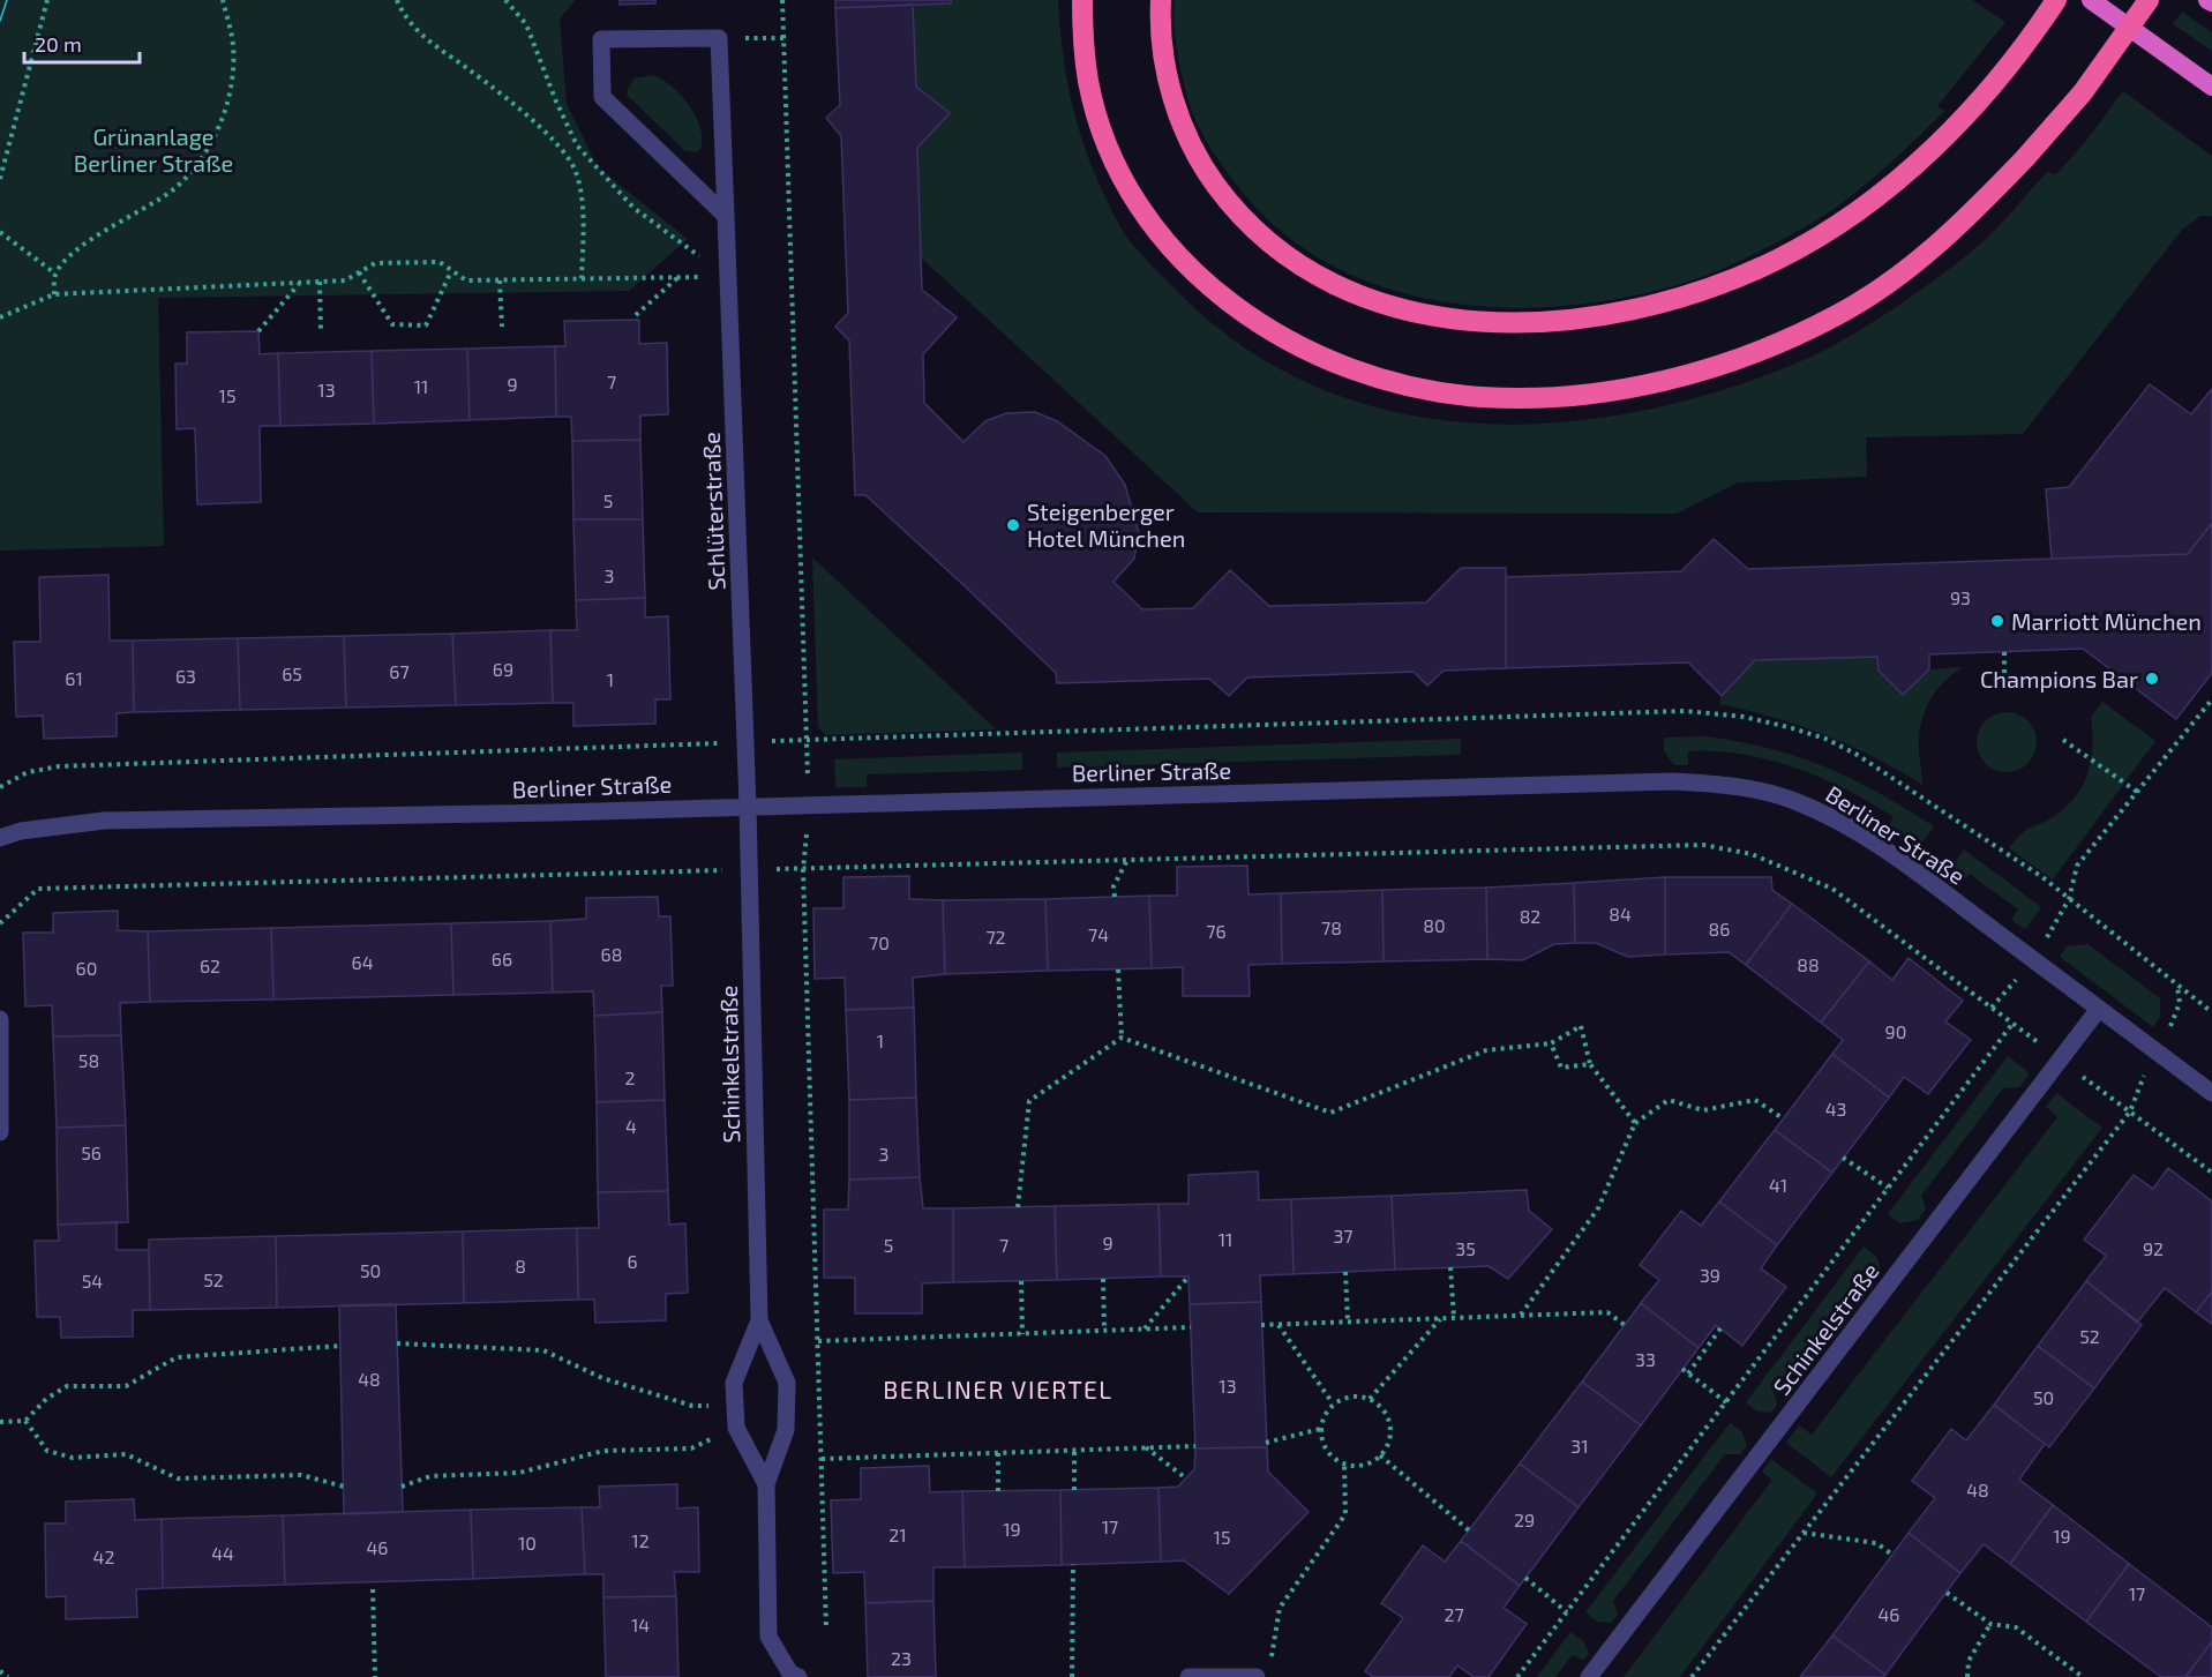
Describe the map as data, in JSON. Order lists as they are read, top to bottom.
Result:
{
  "streets": {
    "street": ["Schlüterstraße", "Berliner Straße", "Schinkelstraße"]
  },
  "crossings": [
    ["Schlüterstraße", "Berliner Straße"],
    ["Schlüterstraße", "Schinkelstraße"],
    ["Berliner Straße", "Schinkelstraße"]
  ],
  "districts": ["BERLINER VIERTEL"],
  "parks": ["Grünanlage Berliner Straße"],
  "places": ["Steigenberger Hotel München", "Marriott München", "Champions Bar"],
  "house_numbers": [
    "7",
    "9",
    "11",
    "13",
    "15",
    "5",
    "3",
    "93",
    "69",
    "67",
    "65",
    "63",
    "61",
    "1",
    "84",
    "82",
    "80",
    "78",
    "86",
    "76",
    "74",
    "72",
    "70",
    "68",
    "66",
    "64",
    "88",
    "62",
    "60",
    "90",
    "1",
    "58",
    "2",
    "43",
    "4",
    "56",
    "3",
    "41",
    "37",
    "11",
    "9",
    "5",
    "7",
    "35",
    "92",
    "6",
    "8",
    "50",
    "39",
    "52",
    "54",
    "52",
    "33",
    "48",
    "13",
    "50",
    "31",
    "48",
    "29",
    "17",
    "19",
    "21",
    "19",
    "15",
    "12",
    "10",
    "46",
    "44",
    "42",
    "17",
    "27",
    "46",
    "14",
    "23"
  ],
  "scale_bar": "20 m"
}
